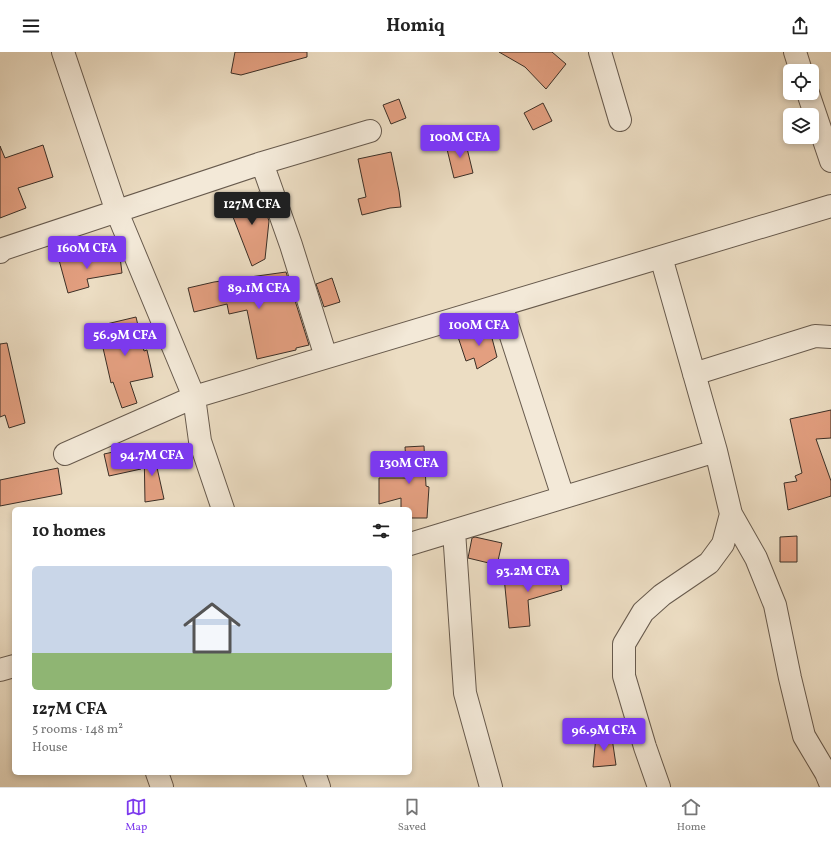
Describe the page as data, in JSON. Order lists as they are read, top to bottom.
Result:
{
  "page": {
    "header": "Homiq",
    "price": [
      "100M CFA",
      "127M CFA",
      "160M CFA",
      "89.1M CFA",
      "100M CFA",
      "56.9M CFA",
      "94.7M CFA",
      "130M CFA",
      "93.2M CFA",
      "96.9M CFA"
    ],
    "heading": "10 homes",
    "list": [
      {
        "name": "127M CFA",
        "note": "5 rooms · 148 m² · House"
      }
    ],
    "tabs": ["Map", "Saved", "Home"]
  }
}
